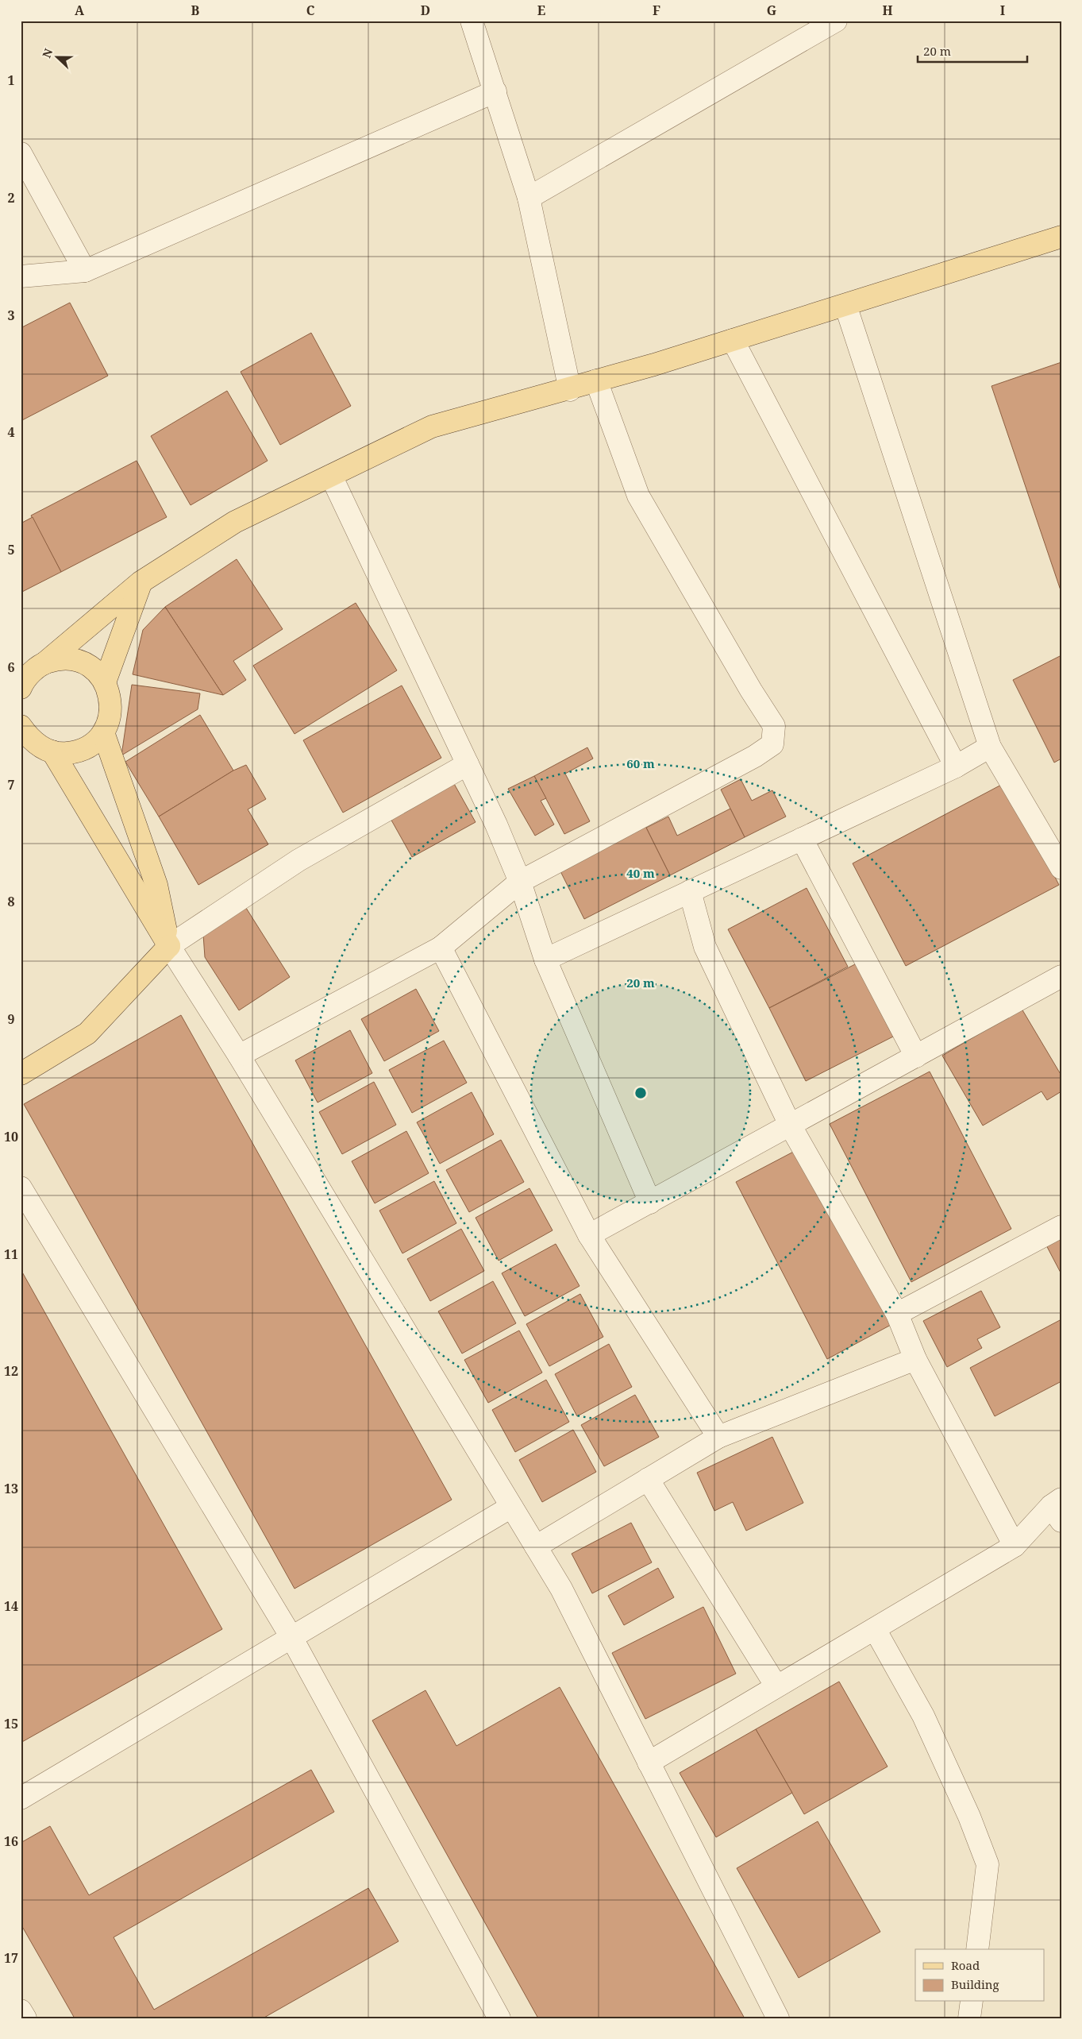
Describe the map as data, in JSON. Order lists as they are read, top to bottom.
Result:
{
  "legend": ["Road", "Building"],
  "scale_bar": "20 m",
  "north": "left",
  "grid": {
    "columns": [
      "A",
      "B",
      "C",
      "D",
      "E",
      "F",
      "G",
      "H",
      "I"
    ],
    "rows": [
      "1",
      "2",
      "3",
      "4",
      "5",
      "6",
      "7",
      "8",
      "9",
      "10",
      "11",
      "12",
      "13",
      "14",
      "15",
      "16",
      "17"
    ]
  },
  "rings": ["60 m", "40 m", "20 m"]
}
